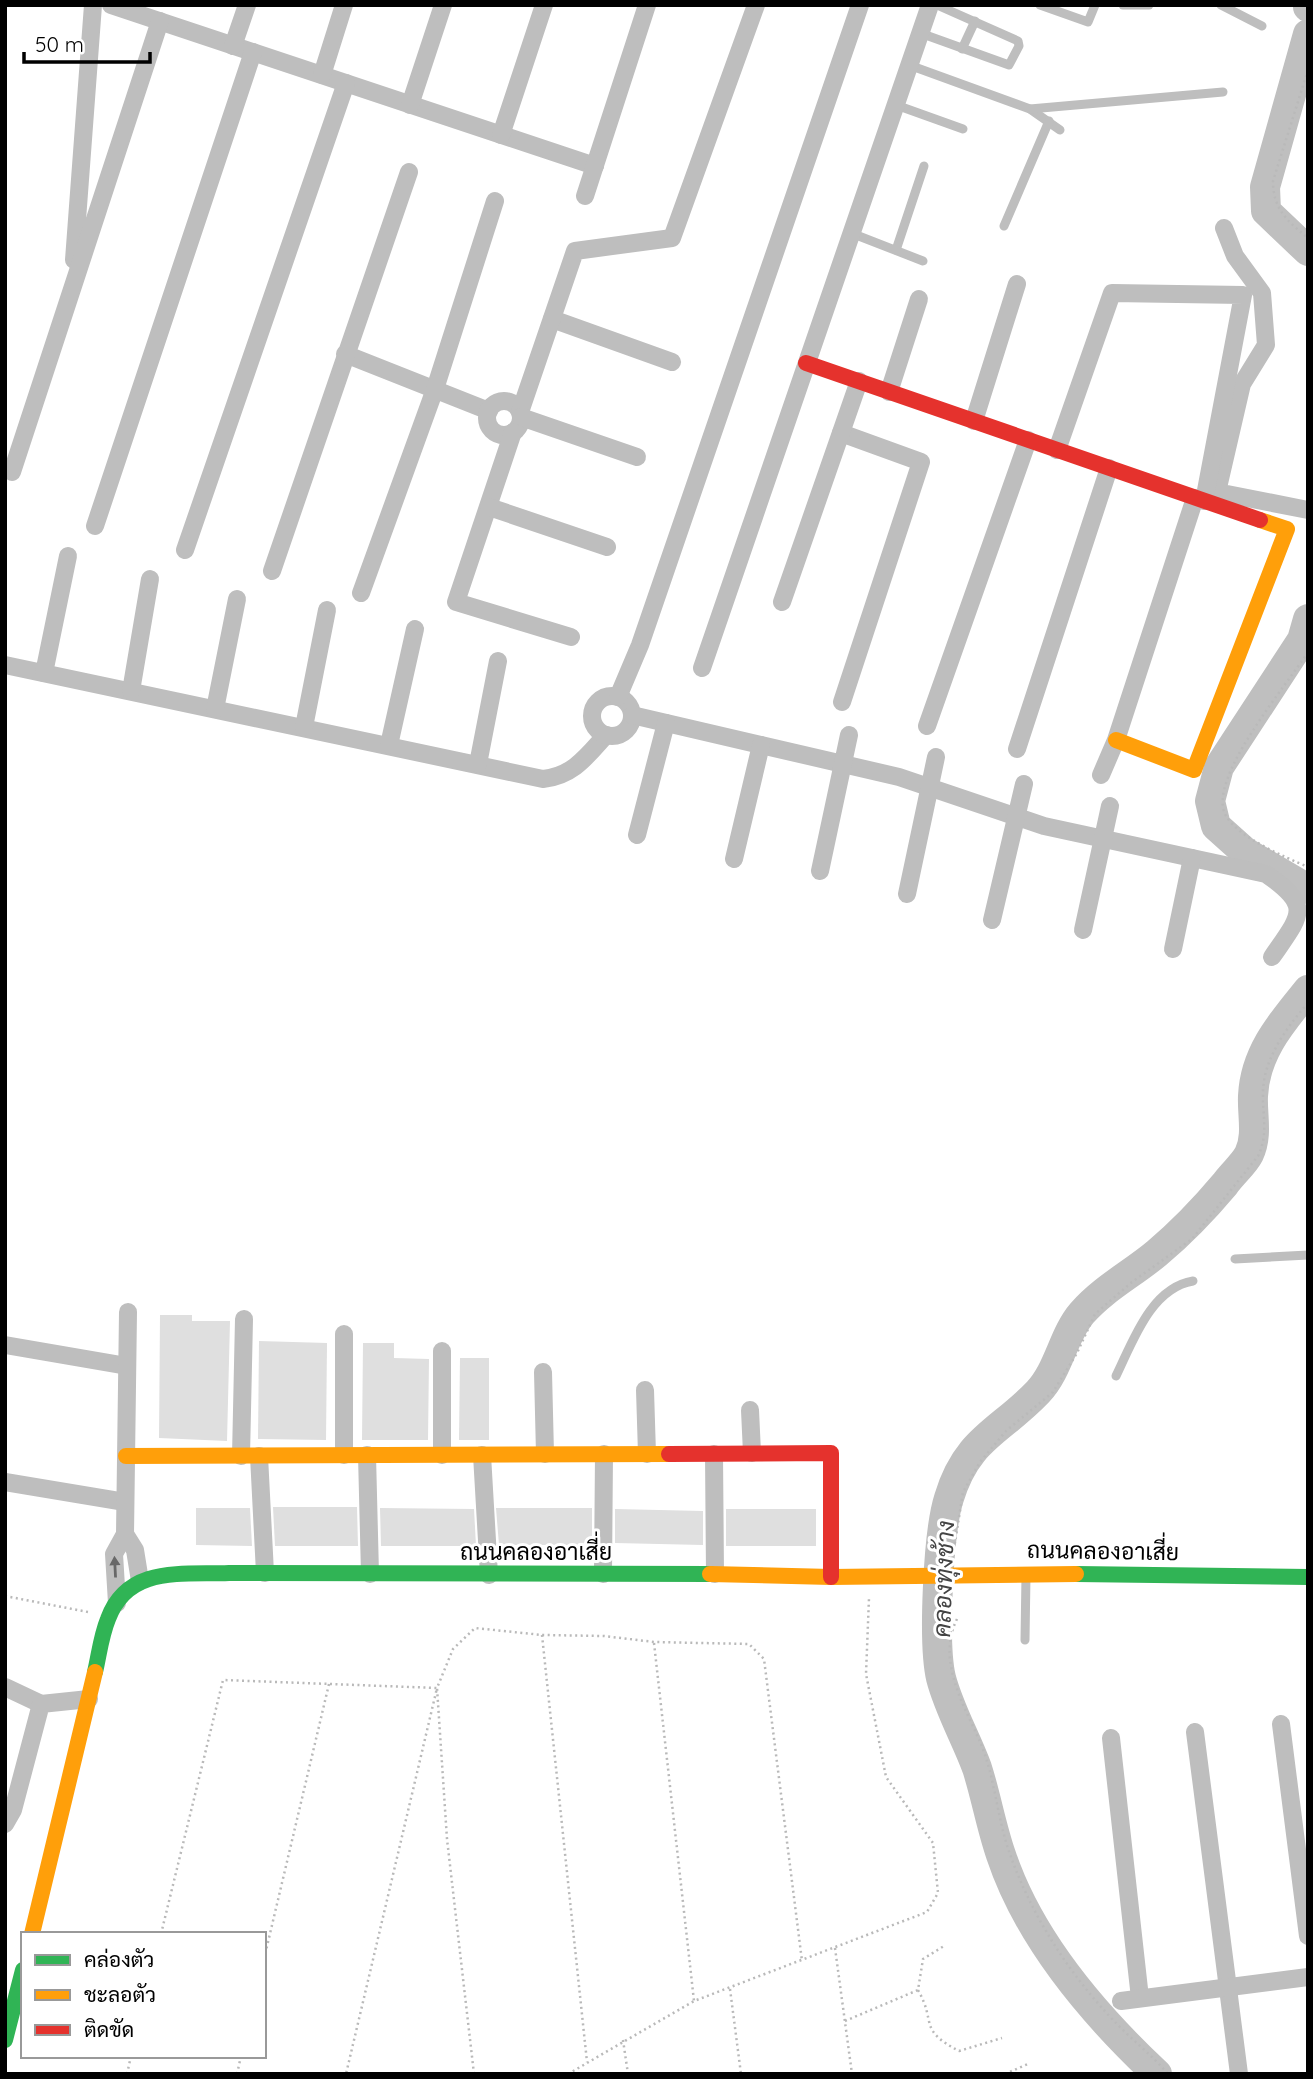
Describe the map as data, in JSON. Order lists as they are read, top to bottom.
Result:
{
  "streets": {
    "street": ["ถนนคลองอาเสี่ย"]
  },
  "water": ["คลองทุ่งช้าง"],
  "legend": ["คล่องตัว", "ชะลอตัว", "ติดขัด"],
  "scale_bar": "50 m"
}
